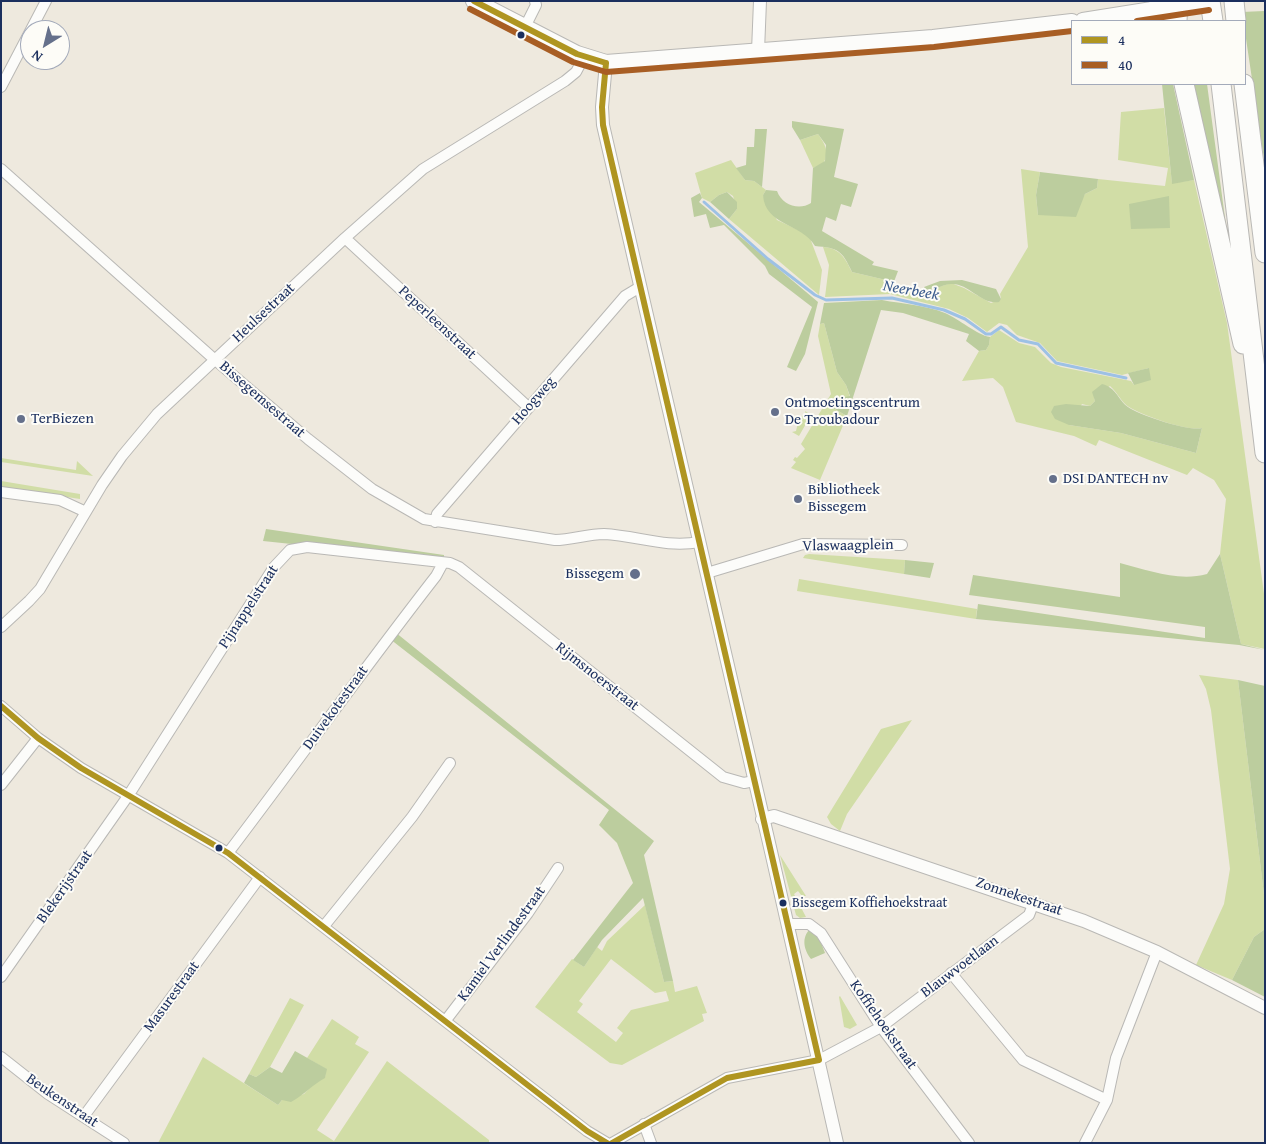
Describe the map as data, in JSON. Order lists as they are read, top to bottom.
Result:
{
  "streets": {
    "street": [
      "Heulsestraat",
      "Peperleenstraat",
      "Bissegemsestraat",
      "Hoogweg",
      "Vlaswaagplein",
      "Pijnappelstraat",
      "Rijmsnoerstraat",
      "Duivekotestraat",
      "Blekerijstraat",
      "Zonnekestraat",
      "Kamiel Verlindestraat",
      "Blauwvoetlaan",
      "Masurestraat",
      "Koffiehoekstraat",
      "Beukenstraat"
    ]
  },
  "crossings": [
    ["Heulsestraat", "Peperleenstraat"],
    ["Heulsestraat", "Bissegemsestraat"],
    ["Peperleenstraat", "Hoogweg"],
    ["Bissegemsestraat", "Hoogweg"],
    ["Pijnappelstraat", "Rijmsnoerstraat"],
    ["Pijnappelstraat", "Duivekotestraat"],
    ["Pijnappelstraat", "Blekerijstraat"],
    ["Rijmsnoerstraat", "Duivekotestraat"],
    ["Zonnekestraat", "Blauwvoetlaan"],
    ["Blauwvoetlaan", "Koffiehoekstraat"],
    ["Masurestraat", "Beukenstraat"]
  ],
  "water": ["Neerbeek"],
  "places": [
    "Ontmoetingscentrum De Troubadour",
    "TerBiezen",
    "DSI DANTECH nv",
    "Bibliotheek Bissegem",
    "Bissegem",
    "Bissegem Koffiehoekstraat"
  ],
  "lines": ["transit line 4", "transit line 40"],
  "legend": ["4", "40"],
  "north": "bottom left"
}
